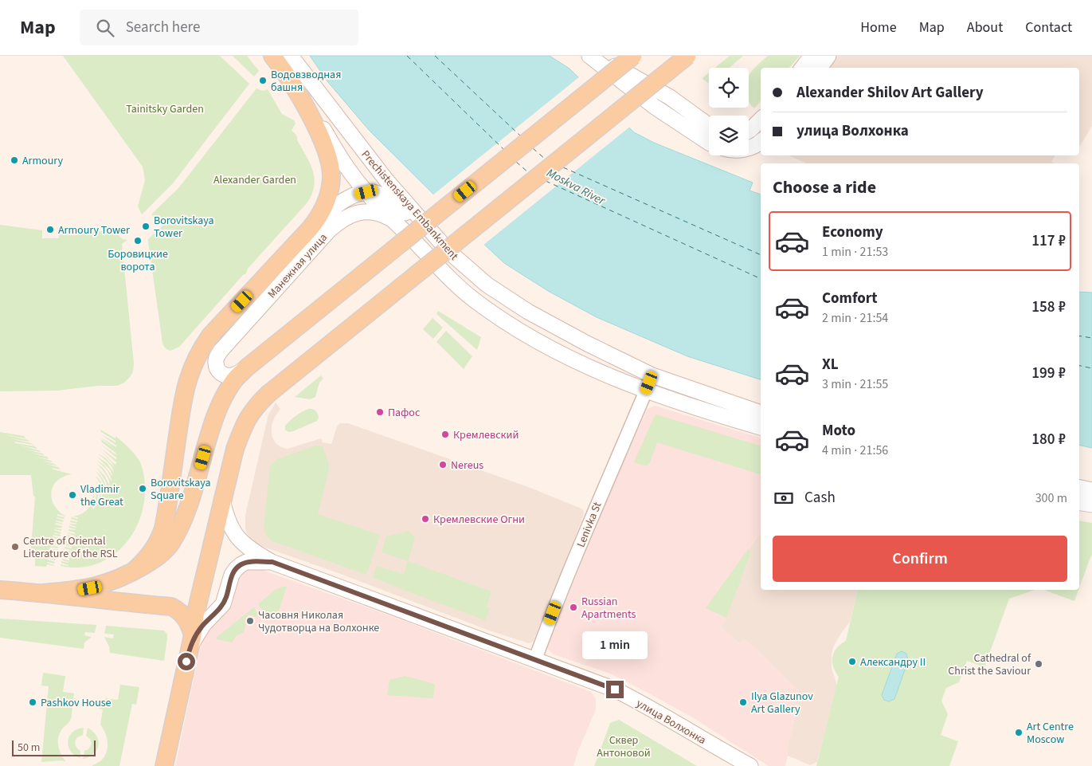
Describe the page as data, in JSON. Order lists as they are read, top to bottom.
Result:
{
  "streets": {
    "main road": ["Prechistenskaya Embankment", "Манежная улица", "улица Волхонка"],
    "street": ["Lenivka St"]
  },
  "crossings": [
    ["Prechistenskaya Embankment", "Манежная улица"],
    ["Prechistenskaya Embankment", "Lenivka St"],
    ["Lenivka St", "улица Волхонка"]
  ],
  "water": ["Moskva River"],
  "parks": ["Tainitsky Garden", "Alexander Garden", "Сквер Антоновой"],
  "places": [
    "Водовзводная башня",
    "Armoury",
    "Borovitskaya Tower",
    "Armoury Tower",
    "Боровицкие ворота",
    "Пафос",
    "Кремлевский",
    "Nereus",
    "Borovitskaya Square",
    "Vladimir the Great",
    "Кремлевские Огни",
    "Centre of Oriental Literature of the RSL",
    "Russian Apartments",
    "Часовня Николая Чудотворца на Волхонке",
    "Александру II",
    "Cathedral of Christ the Saviour",
    "Pashkov House",
    "Ilya Glazunov Art Gallery",
    "Art Centre Moscow"
  ],
  "scale_bar": "50 m",
  "page": {
    "header": "Map",
    "search": "Search here",
    "nav": [
      "Home",
      "Map",
      "About",
      "Contact"
    ],
    "banner": ["Alexander Shilov Art Gallery", "улица Волхонка"],
    "heading": "Choose a ride",
    "list": [
      {
        "name": "Economy",
        "note": "1 min · 21:53",
        "value": "117 ₽"
      },
      {
        "name": "Comfort",
        "note": "2 min · 21:54",
        "value": "158 ₽"
      },
      {
        "name": "XL",
        "note": "3 min · 21:55",
        "value": "199 ₽"
      },
      {
        "name": "Moto",
        "note": "4 min · 21:56",
        "value": "180 ₽"
      }
    ],
    "pay": ["Cash", "300 m"],
    "buttons": "Confirm",
    "bubble": "1 min",
    "scale": "50 m"
  }
}
